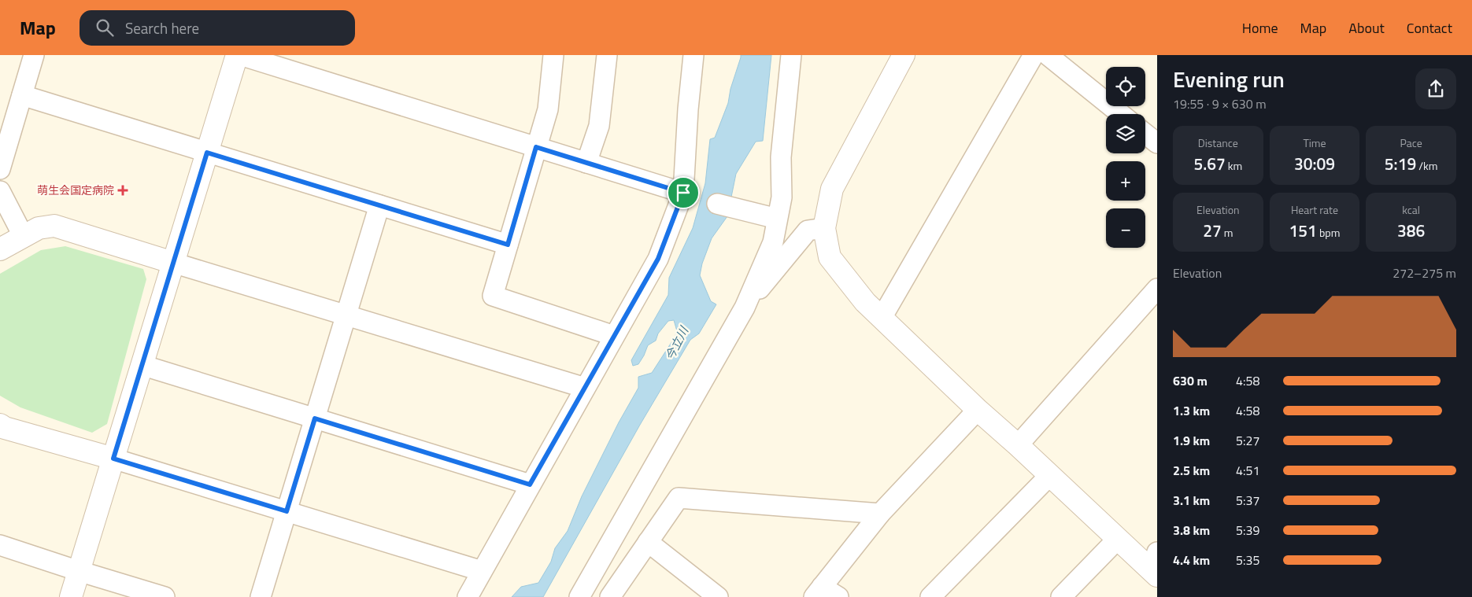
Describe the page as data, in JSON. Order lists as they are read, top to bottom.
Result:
{
  "water": ["今立川"],
  "places": {
    "health": ["萌生会国定病院"]
  },
  "page": {
    "header": "Map",
    "search": "Search here",
    "nav": [
      "Home",
      "Map",
      "About",
      "Contact"
    ],
    "heading": ["Evening run", "19:55 · 9 × 630 m"],
    "map_buttons": ["+", "−"],
    "stats": [
      ["Distance", "5.67 km"],
      ["Time", "30:09"],
      ["Pace", "5:19 /km"],
      ["Elevation", "27 m"],
      ["Heart rate", "151 bpm"],
      ["kcal", "386"]
    ],
    "chart": ["Elevation", "272–275 m"],
    "list": [
      {
        "name": "630 m",
        "note": "4:58"
      },
      {
        "name": "1.3 km",
        "note": "4:58"
      },
      {
        "name": "1.9 km",
        "note": "5:27"
      },
      {
        "name": "2.5 km",
        "note": "4:51"
      },
      {
        "name": "3.1 km",
        "note": "5:37"
      },
      {
        "name": "3.8 km",
        "note": "5:39"
      },
      {
        "name": "4.4 km",
        "note": "5:35"
      }
    ]
  }
}
